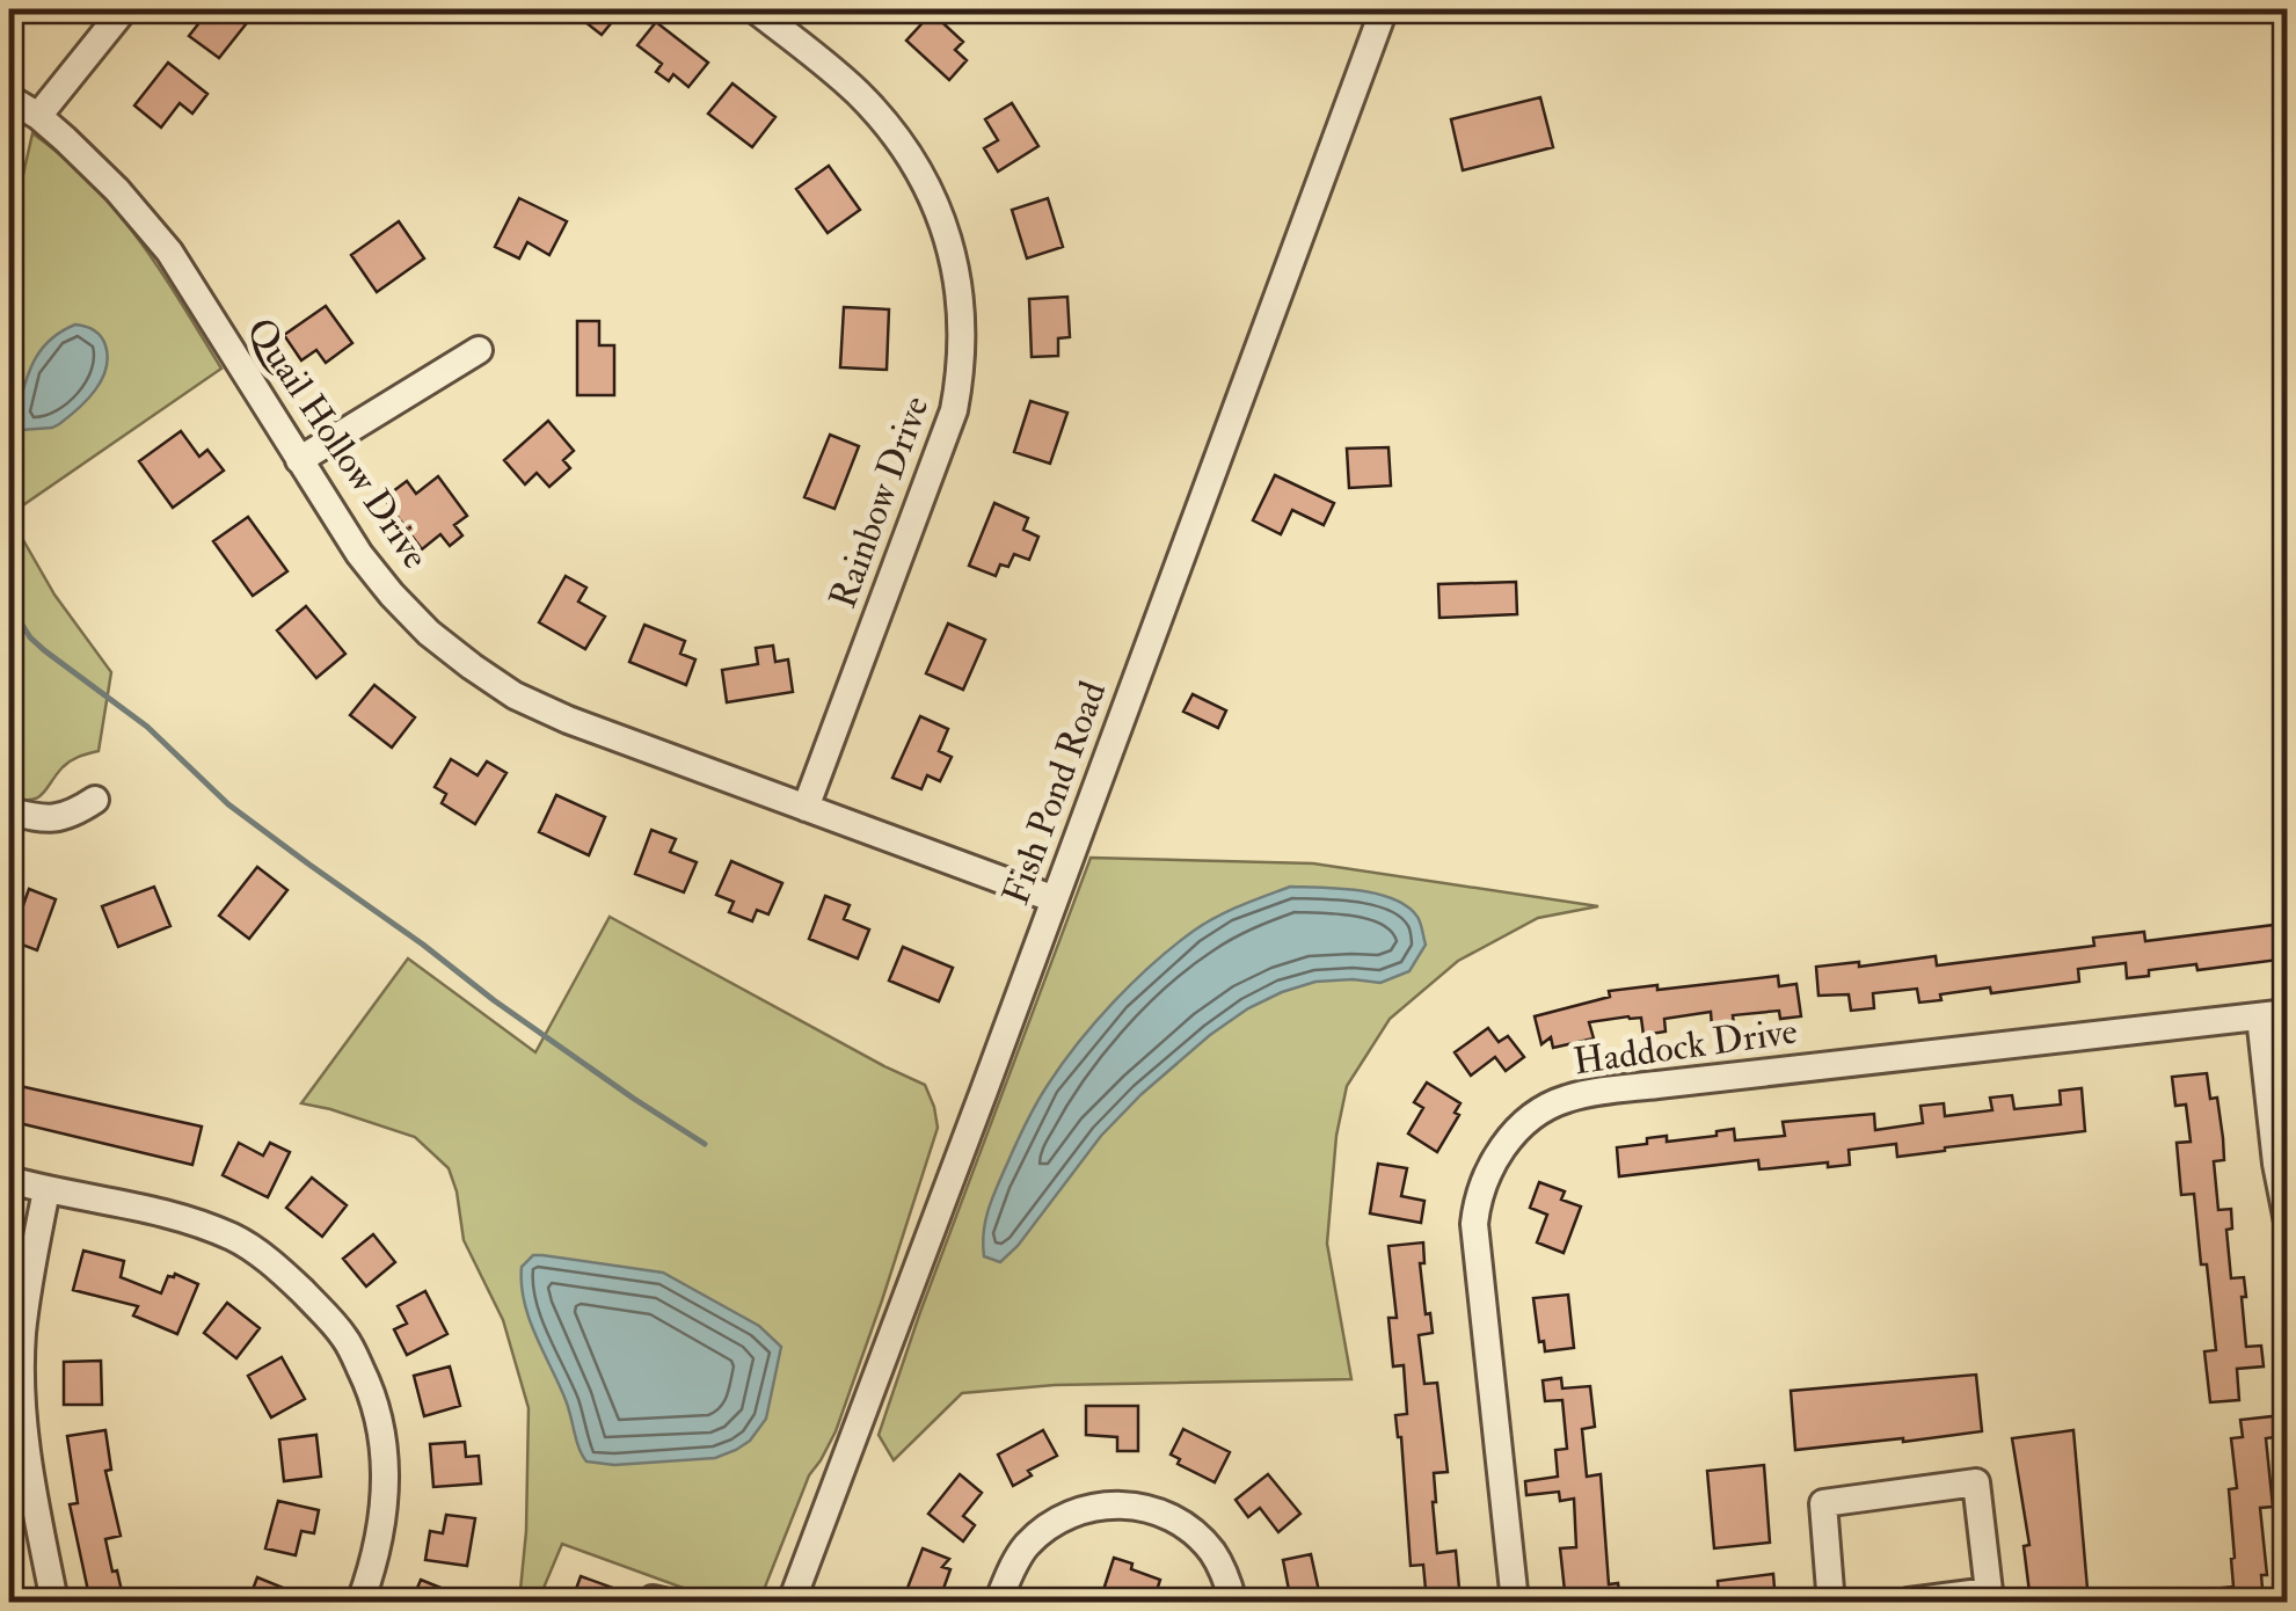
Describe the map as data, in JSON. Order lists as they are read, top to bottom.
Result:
{
  "streets": {
    "street": [
      "Quail Hollow Drive",
      "Rainbow Drive",
      "Fish Pond Road",
      "Haddock Drive"
    ]
  },
  "crossings": [
    ["Quail Hollow Drive", "Rainbow Drive"],
    ["Quail Hollow Drive", "Fish Pond Road"]
  ]
}
